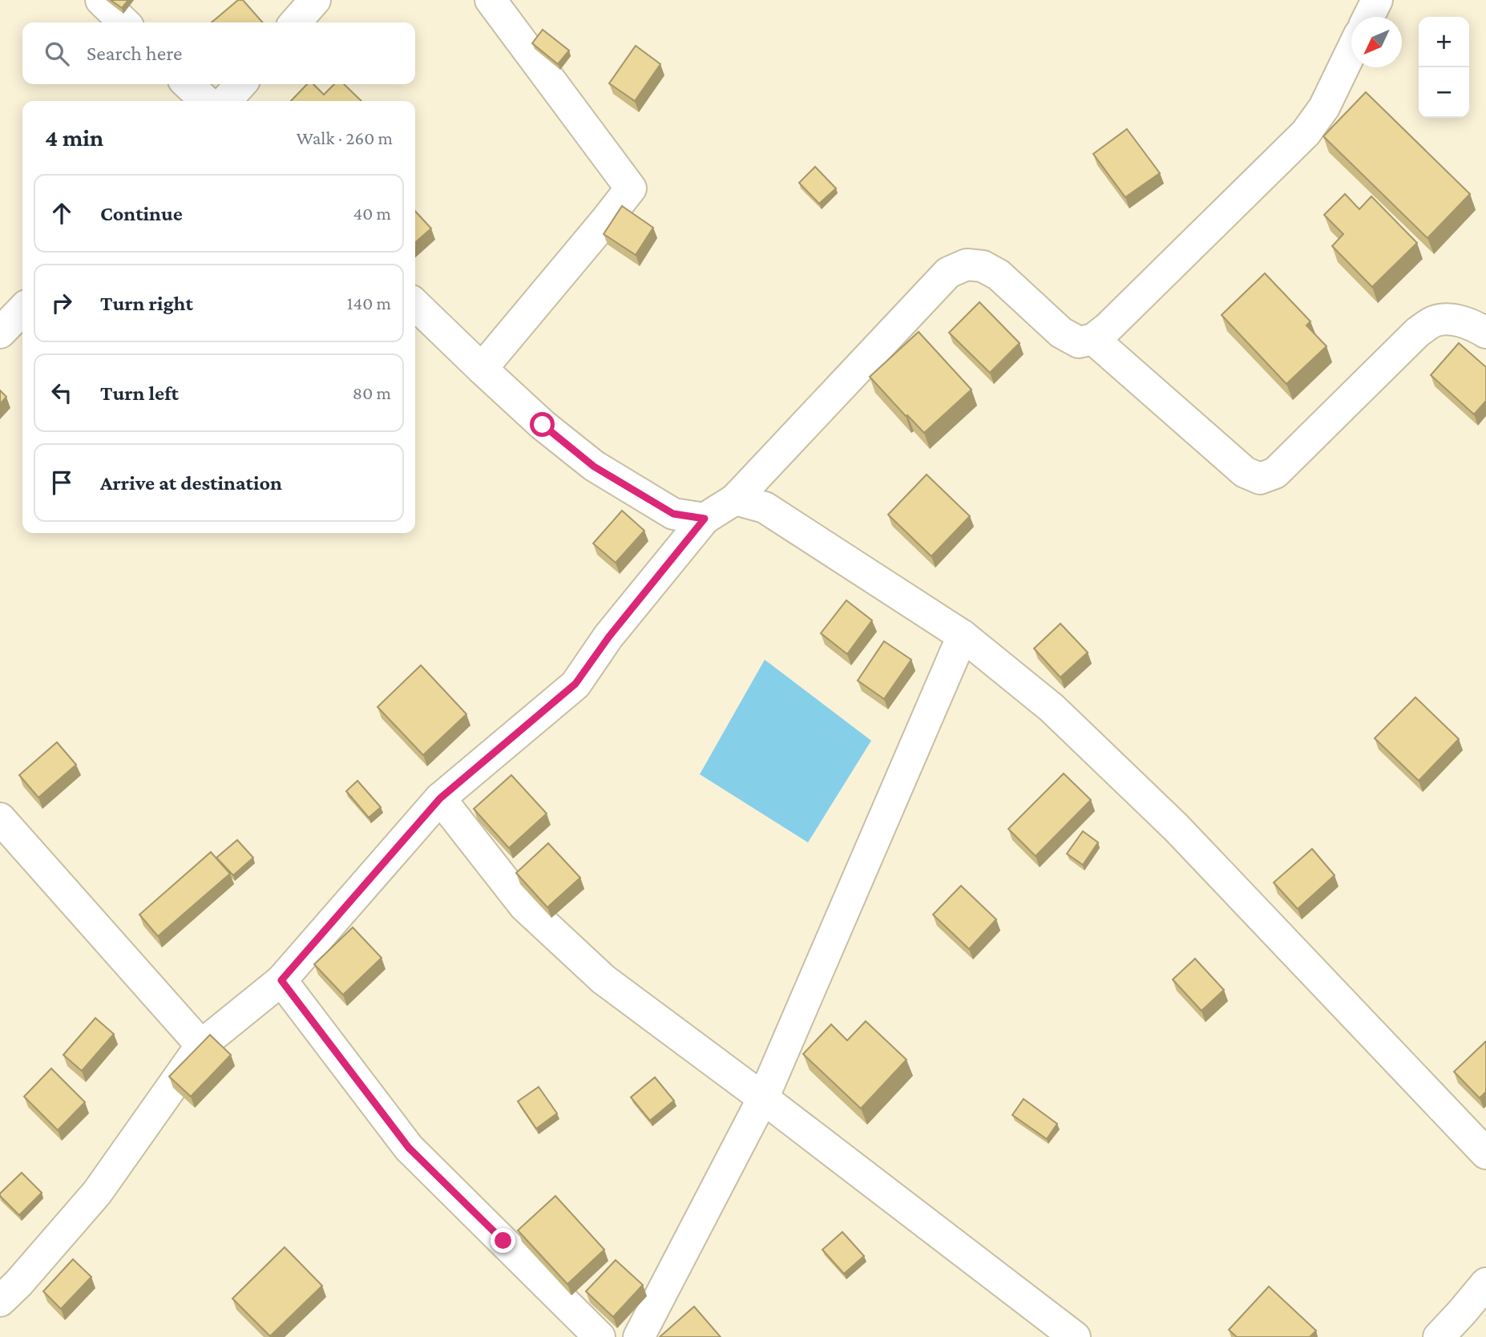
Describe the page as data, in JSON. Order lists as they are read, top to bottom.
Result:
{
  "north": "bottom left",
  "page": {
    "map_buttons": ["+", "−"],
    "search": "Search here",
    "heading": ["4 min", "Walk · 260 m"],
    "list": [
      ["Continue", "40 m"],
      ["Turn right", "140 m"],
      ["Turn left", "80 m"],
      "Arrive at destination"
    ]
  }
}
